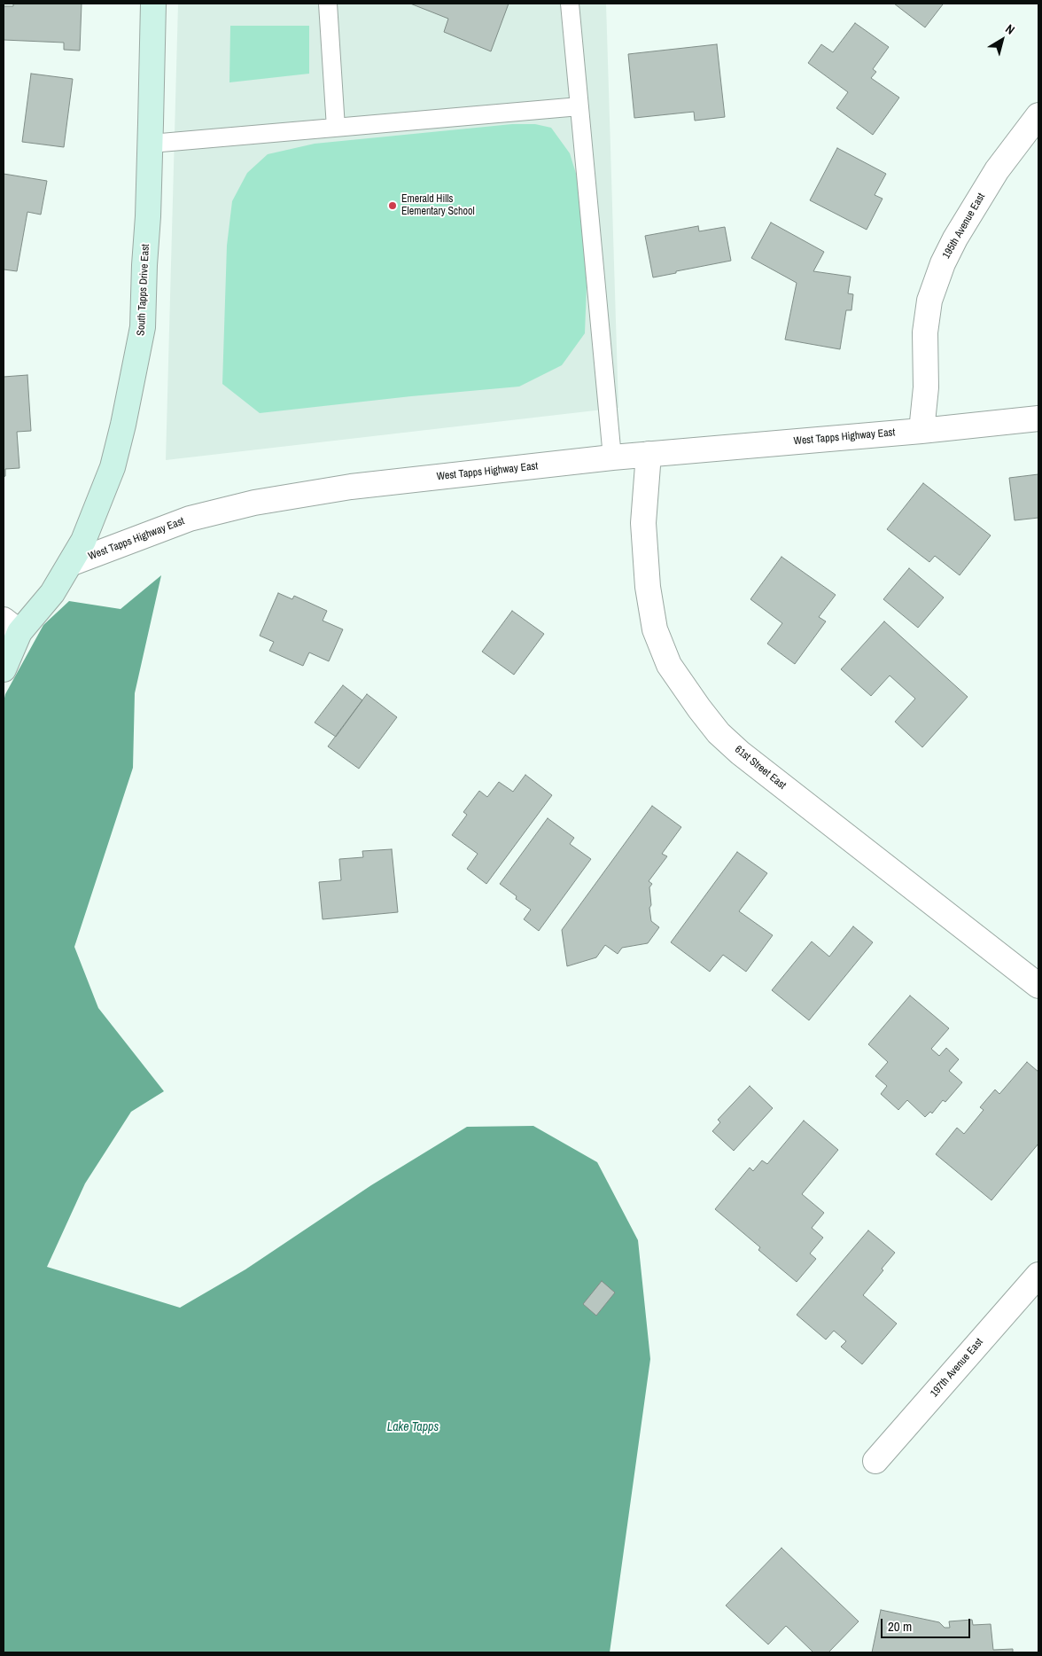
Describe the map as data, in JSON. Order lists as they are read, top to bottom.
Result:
{
  "streets": {
    "street": [
      "195th Avenue East",
      "South Tapps Drive East",
      "West Tapps Highway East",
      "61st Street East",
      "197th Avenue East"
    ]
  },
  "crossings": [
    ["195th Avenue East", "West Tapps Highway East"],
    ["South Tapps Drive East", "West Tapps Highway East"],
    ["West Tapps Highway East", "61st Street East"]
  ],
  "water": ["Lake Tapps"],
  "places": ["Emerald Hills Elementary School"],
  "scale_bar": "20 m",
  "north": "top right"
}
